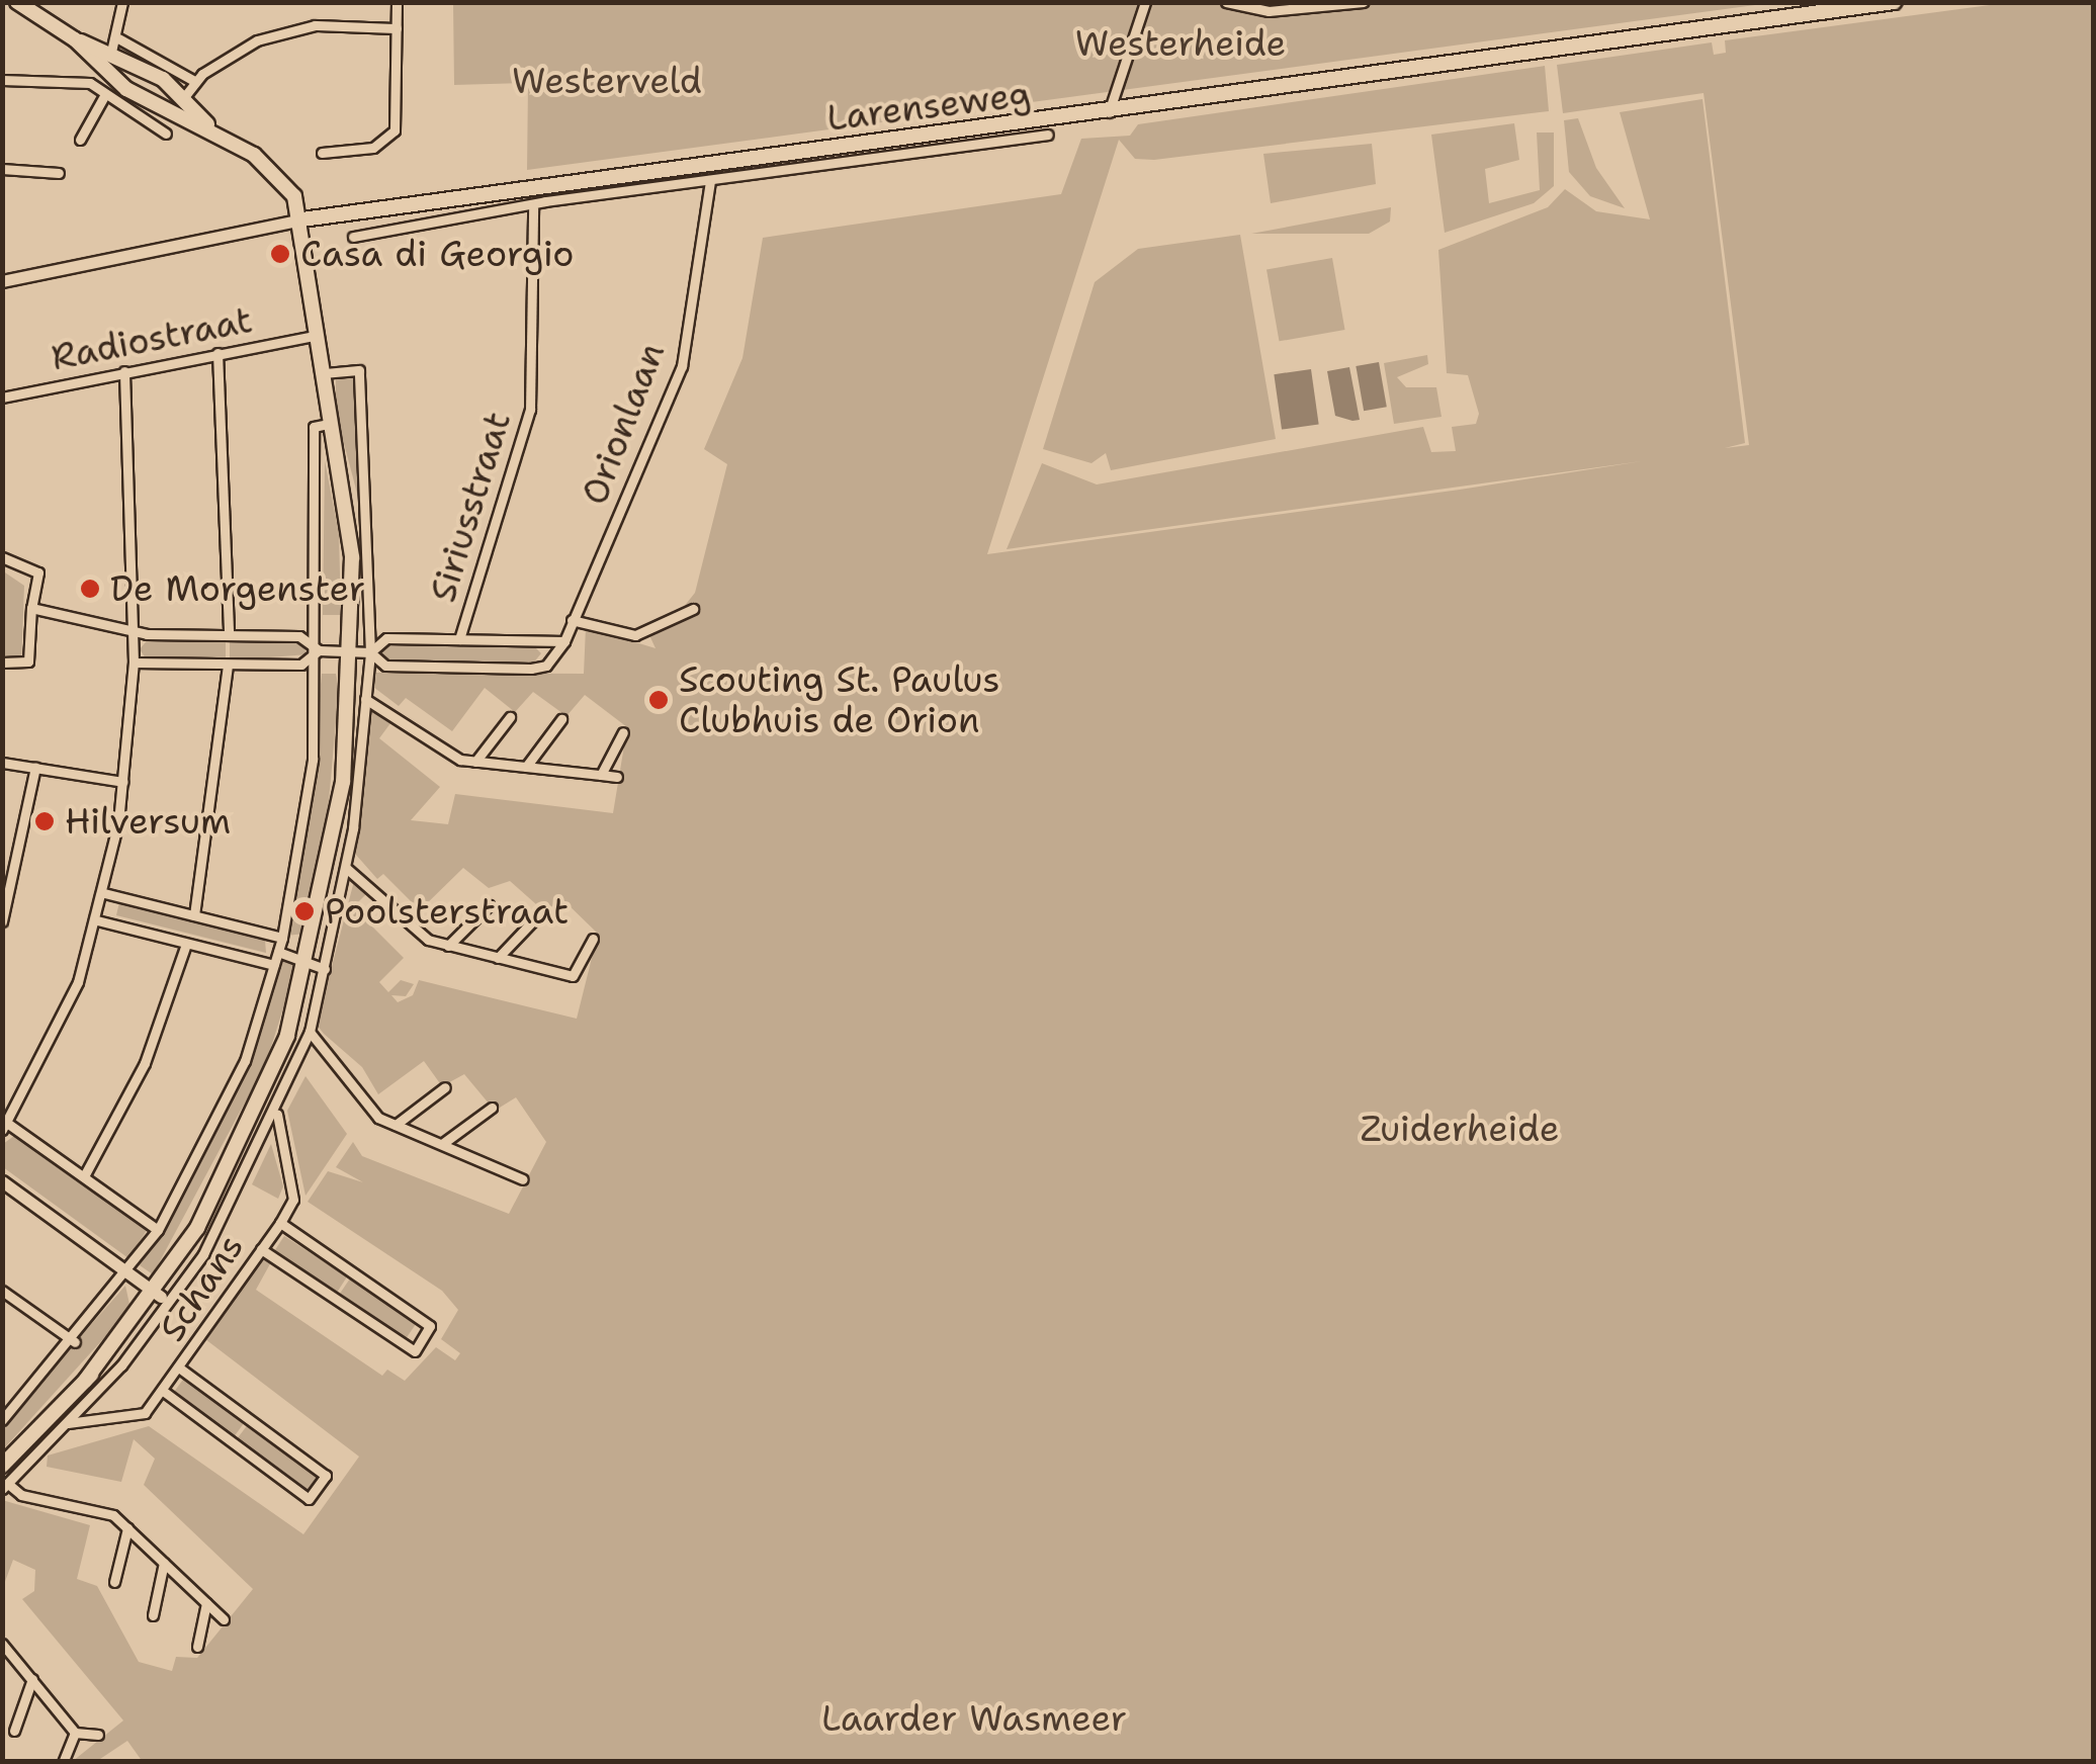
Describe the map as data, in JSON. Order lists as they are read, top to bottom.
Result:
{
  "streets": {
    "main road": ["Larenseweg"],
    "street": [
      "Radiostraat",
      "Orionlaan",
      "Siriusstraat",
      "Schans"
    ]
  },
  "crossings": [
    ["Larenseweg", "Orionlaan"],
    ["Larenseweg", "Siriusstraat"]
  ],
  "parks": [
    "Westerheide",
    "Westerveld",
    "Zuiderheide",
    "Laarder Wasmeer"
  ],
  "places": [
    "Casa di Georgio",
    "De Morgenster",
    "Scouting St. Paulus Clubhuis de Orion",
    "Hilversum",
    "Poolsterstraat"
  ]
}
